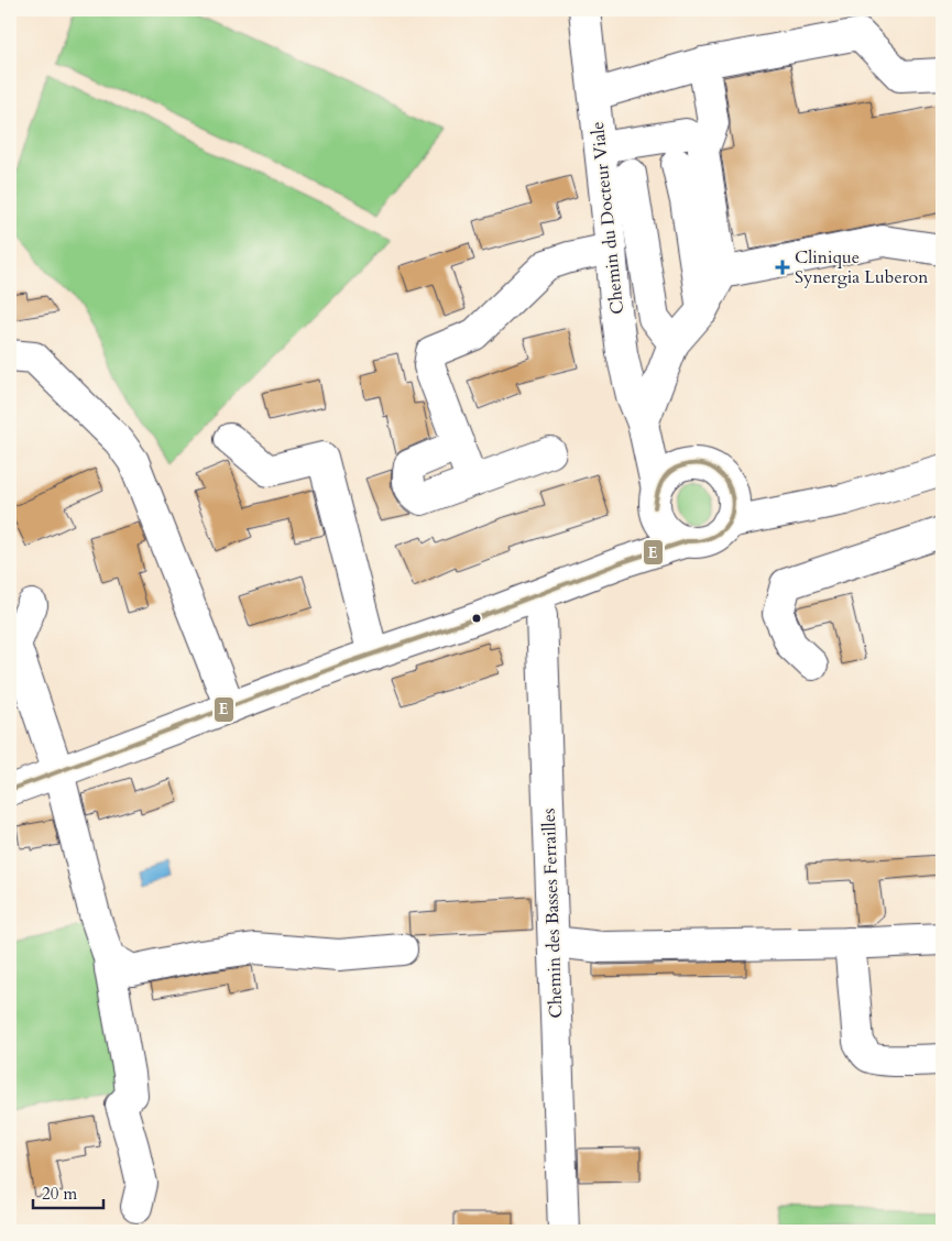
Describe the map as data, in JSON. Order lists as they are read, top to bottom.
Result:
{
  "streets": {
    "street": ["Chemin du Docteur Viale", "Chemin des Basses Ferrailles"]
  },
  "places": {
    "health": ["Clinique Synergia Luberon"]
  },
  "lines": ["transit line E"],
  "scale_bar": "20 m"
}
